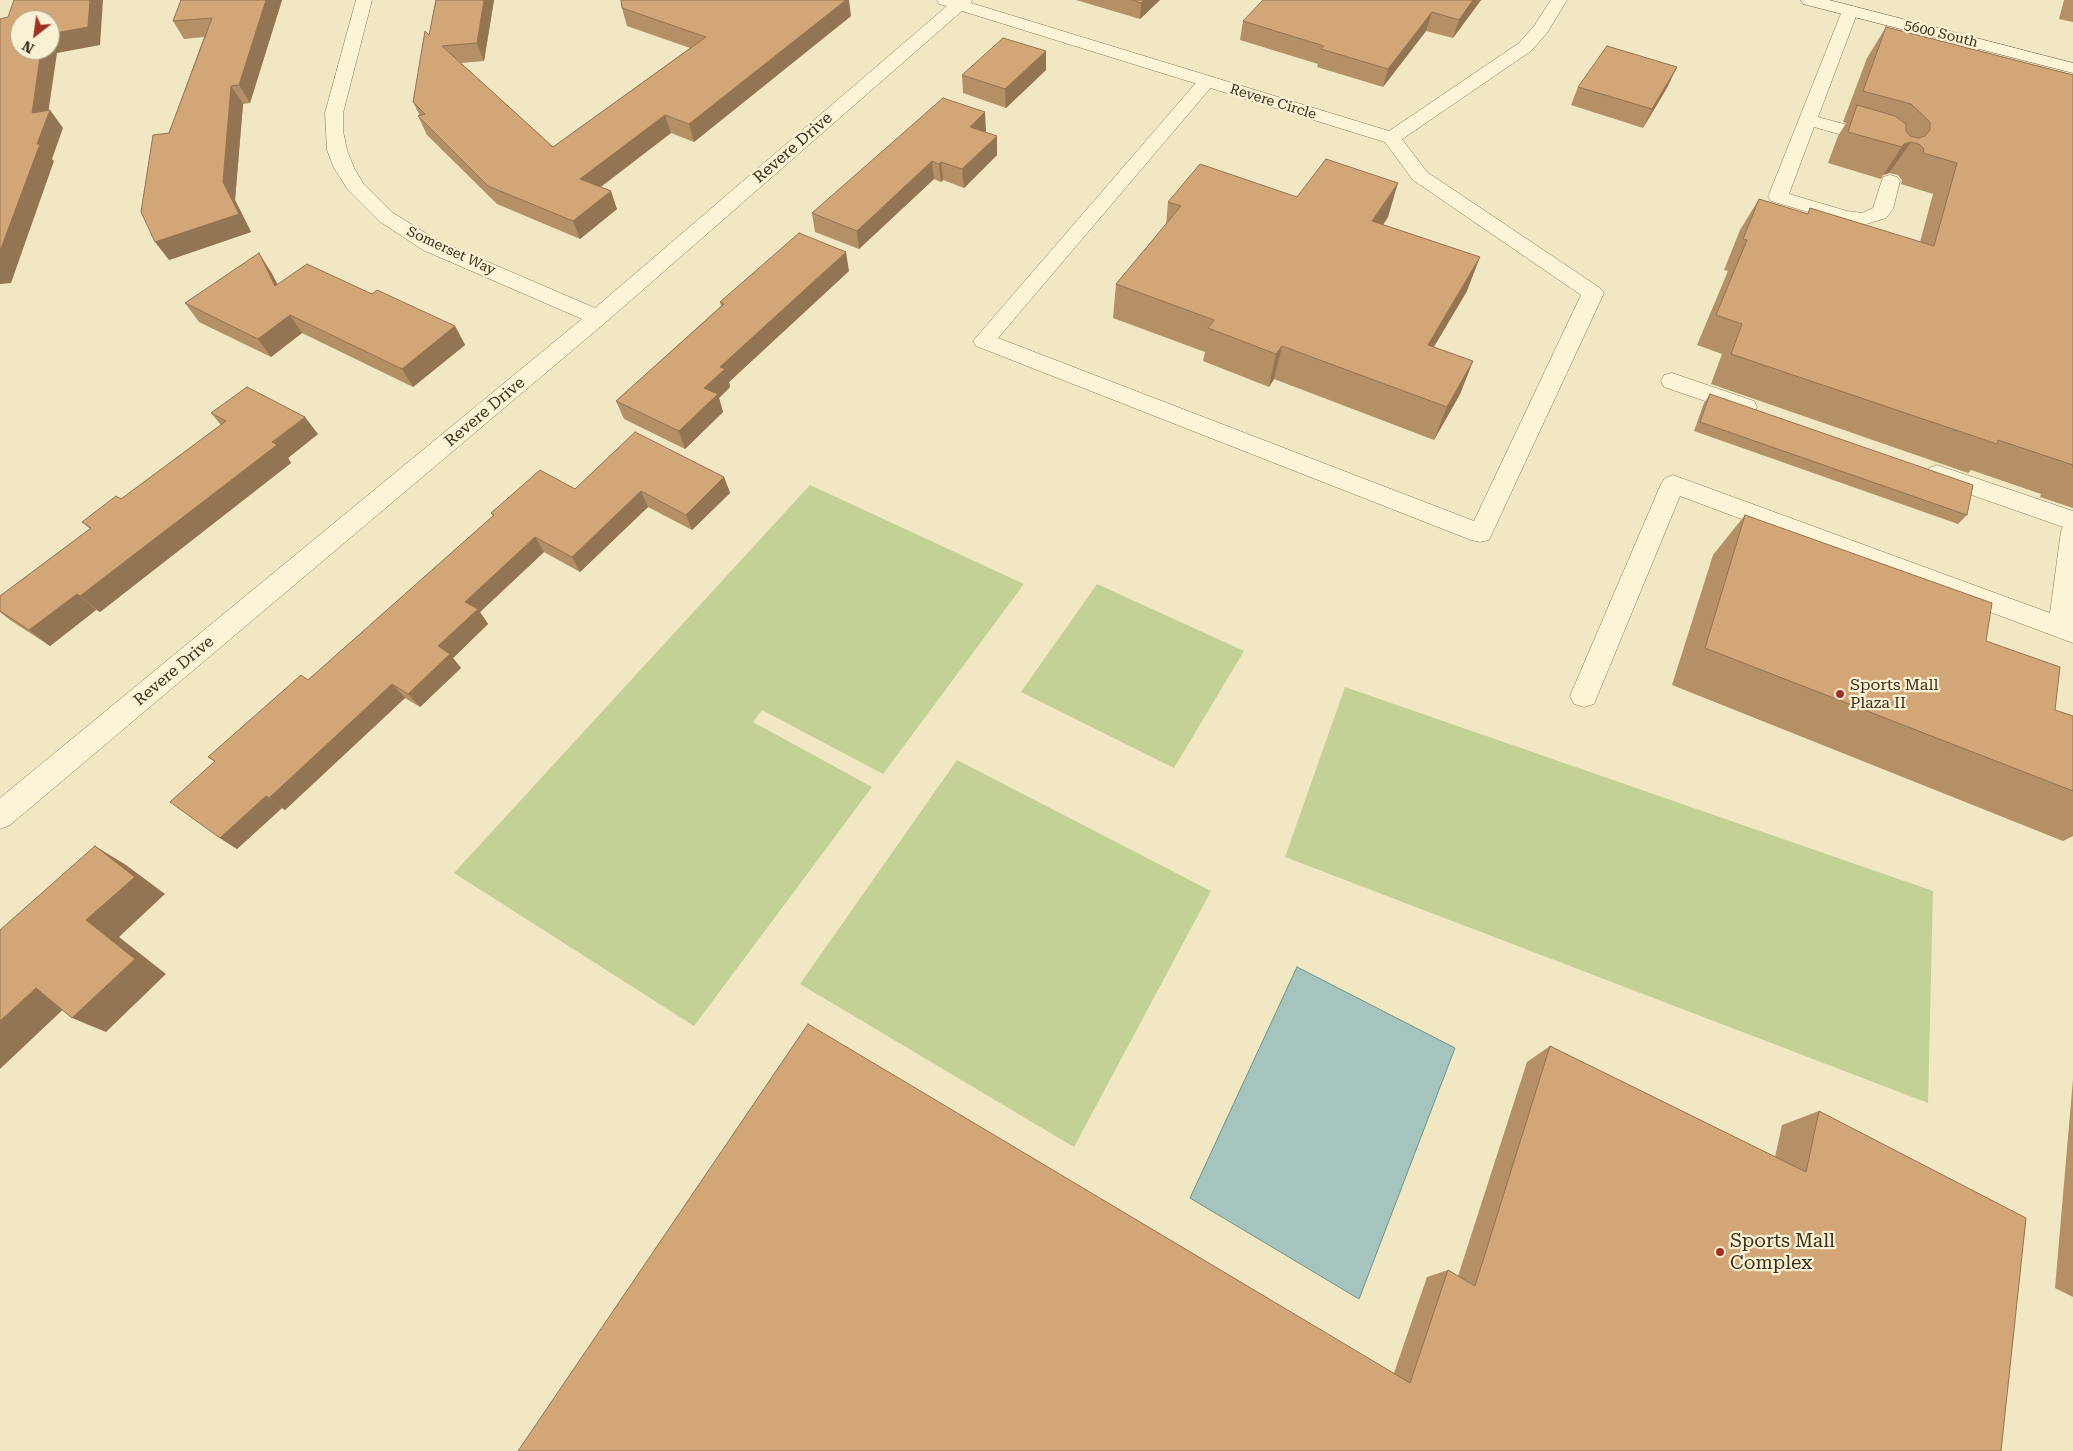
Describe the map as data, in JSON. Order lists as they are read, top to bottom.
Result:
{
  "streets": {
    "street": [
      "5600 South",
      "Revere Circle",
      "Revere Drive",
      "Somerset Way"
    ]
  },
  "crossings": [
    ["Revere Circle", "Revere Drive"],
    ["Revere Drive", "Somerset Way"]
  ],
  "places": ["Sports Mall Plaza II", "Sports Mall Complex"],
  "north": "bottom left"
}
